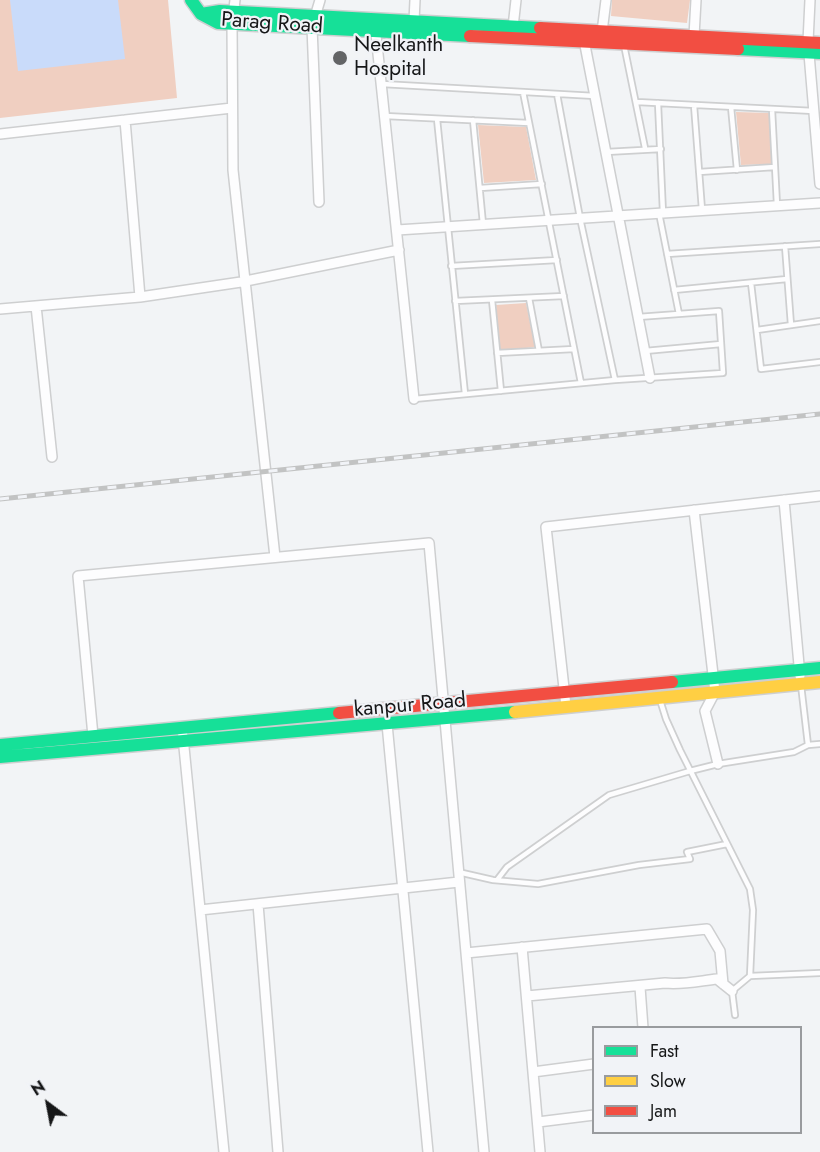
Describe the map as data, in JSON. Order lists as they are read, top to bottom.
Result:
{
  "streets": {
    "street": ["Parag Road", "kanpur Road"]
  },
  "places": ["Neelkanth Hospital"],
  "legend": ["Fast", "Slow", "Jam"],
  "north": "top left"
}
